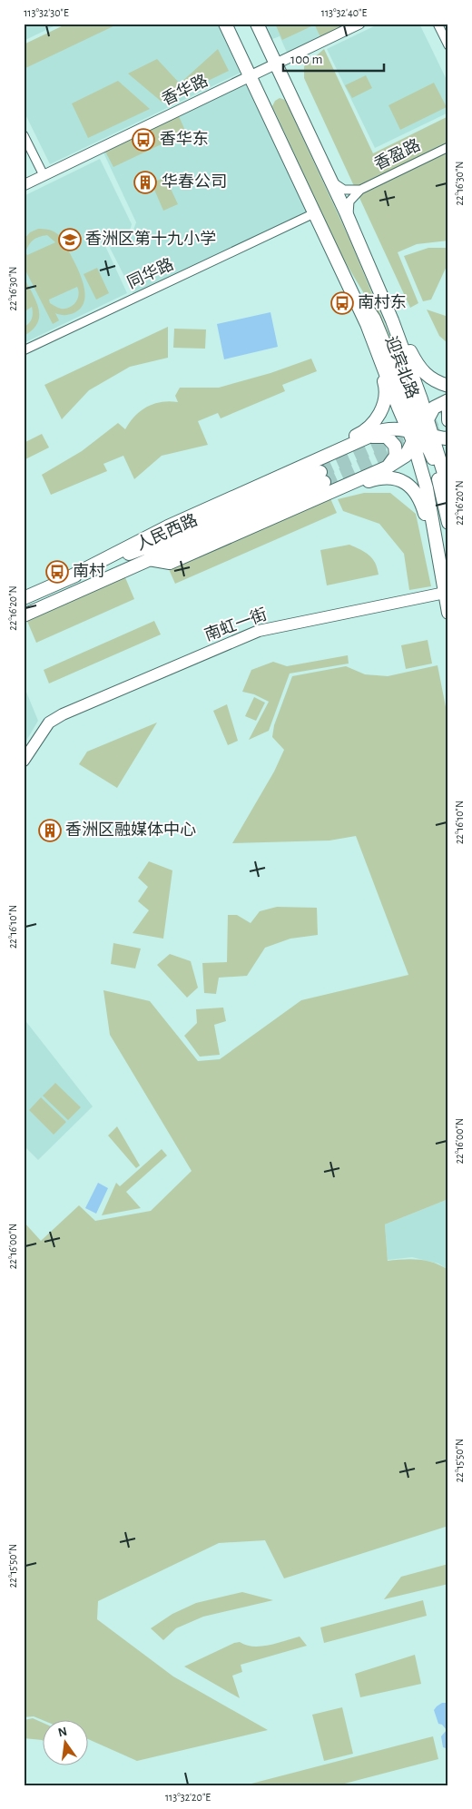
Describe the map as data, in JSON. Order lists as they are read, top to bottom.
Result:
{
  "streets": {
    "main road": ["迎宾北路", "人民西路", "南虹一街"],
    "street": ["香华路", "香盈路", "同华路"]
  },
  "crossings": [
    ["香华路", "迎宾北路"],
    ["同华路", "迎宾北路"]
  ],
  "places": {
    "bus stop": ["香华东", "南村东", "南村"],
    "building": ["华春公司", "香洲区融媒体中心"],
    "school or university": ["香洲区第十九小学"]
  },
  "scale_bar": "100 m",
  "north": "top",
  "coordinates": [
    "113°32'30\"E",
    "113°32'40\"E",
    "22°16'30\"N",
    "22°16'20\"N",
    "22°16'10\"N",
    "22°16'00\"N",
    "22°15'50\"N",
    "113°32'20\"E"
  ]
}
